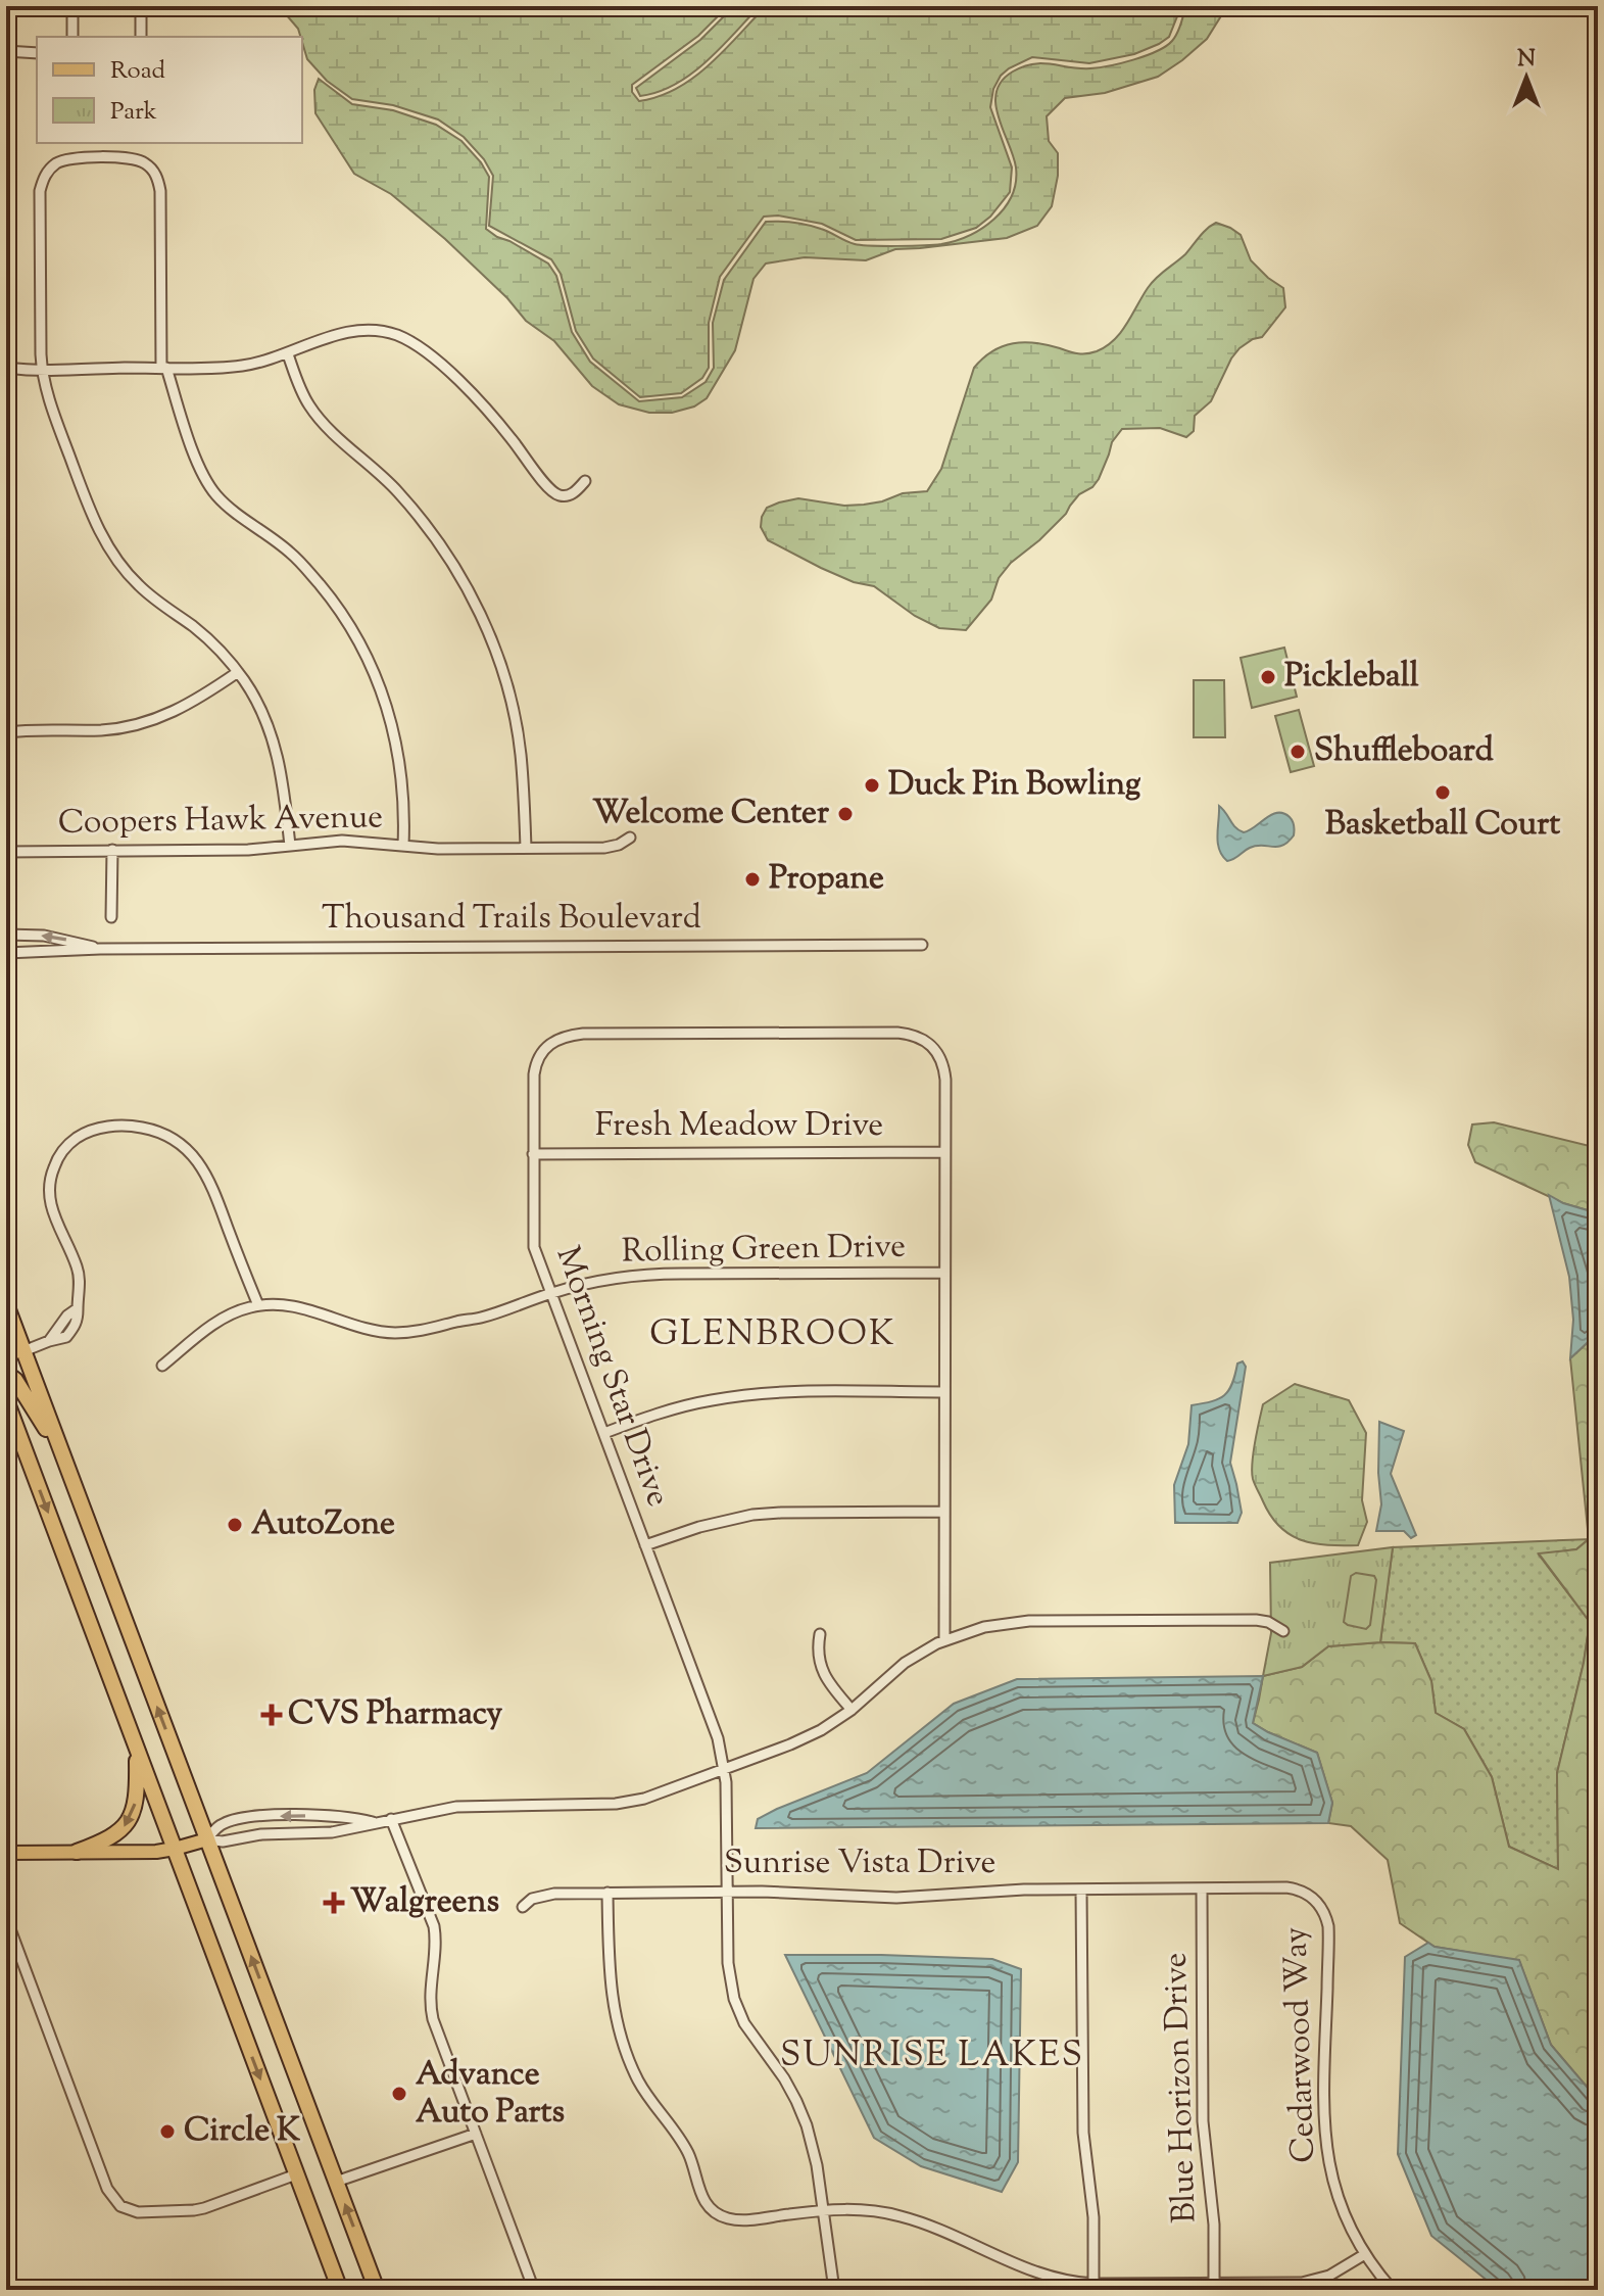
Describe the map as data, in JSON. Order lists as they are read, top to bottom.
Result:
{
  "streets": {
    "street": [
      "Coopers Hawk Avenue",
      "Thousand Trails Boulevard",
      "Fresh Meadow Drive",
      "Rolling Green Drive",
      "Morning Star Drive",
      "Sunrise Vista Drive",
      "Cedarwood Way",
      "Blue Horizon Drive"
    ]
  },
  "crossings": [
    ["Fresh Meadow Drive", "Morning Star Drive"],
    ["Rolling Green Drive", "Morning Star Drive"],
    ["Morning Star Drive", "Sunrise Vista Drive"],
    ["Sunrise Vista Drive", "Cedarwood Way"],
    ["Sunrise Vista Drive", "Blue Horizon Drive"],
    ["Cedarwood Way", "Blue Horizon Drive"]
  ],
  "districts": ["GLENBROOK", "SUNRISE LAKES"],
  "places": {
    "other": [
      "Pickleball",
      "Shuffleboard",
      "Duck Pin Bowling",
      "Basketball Court",
      "Welcome Center",
      "Propane",
      "AutoZone",
      "Advance Auto Parts",
      "Circle K"
    ],
    "health": ["CVS Pharmacy", "Walgreens"]
  },
  "legend": ["Road", "Park"],
  "north": "top"
}
